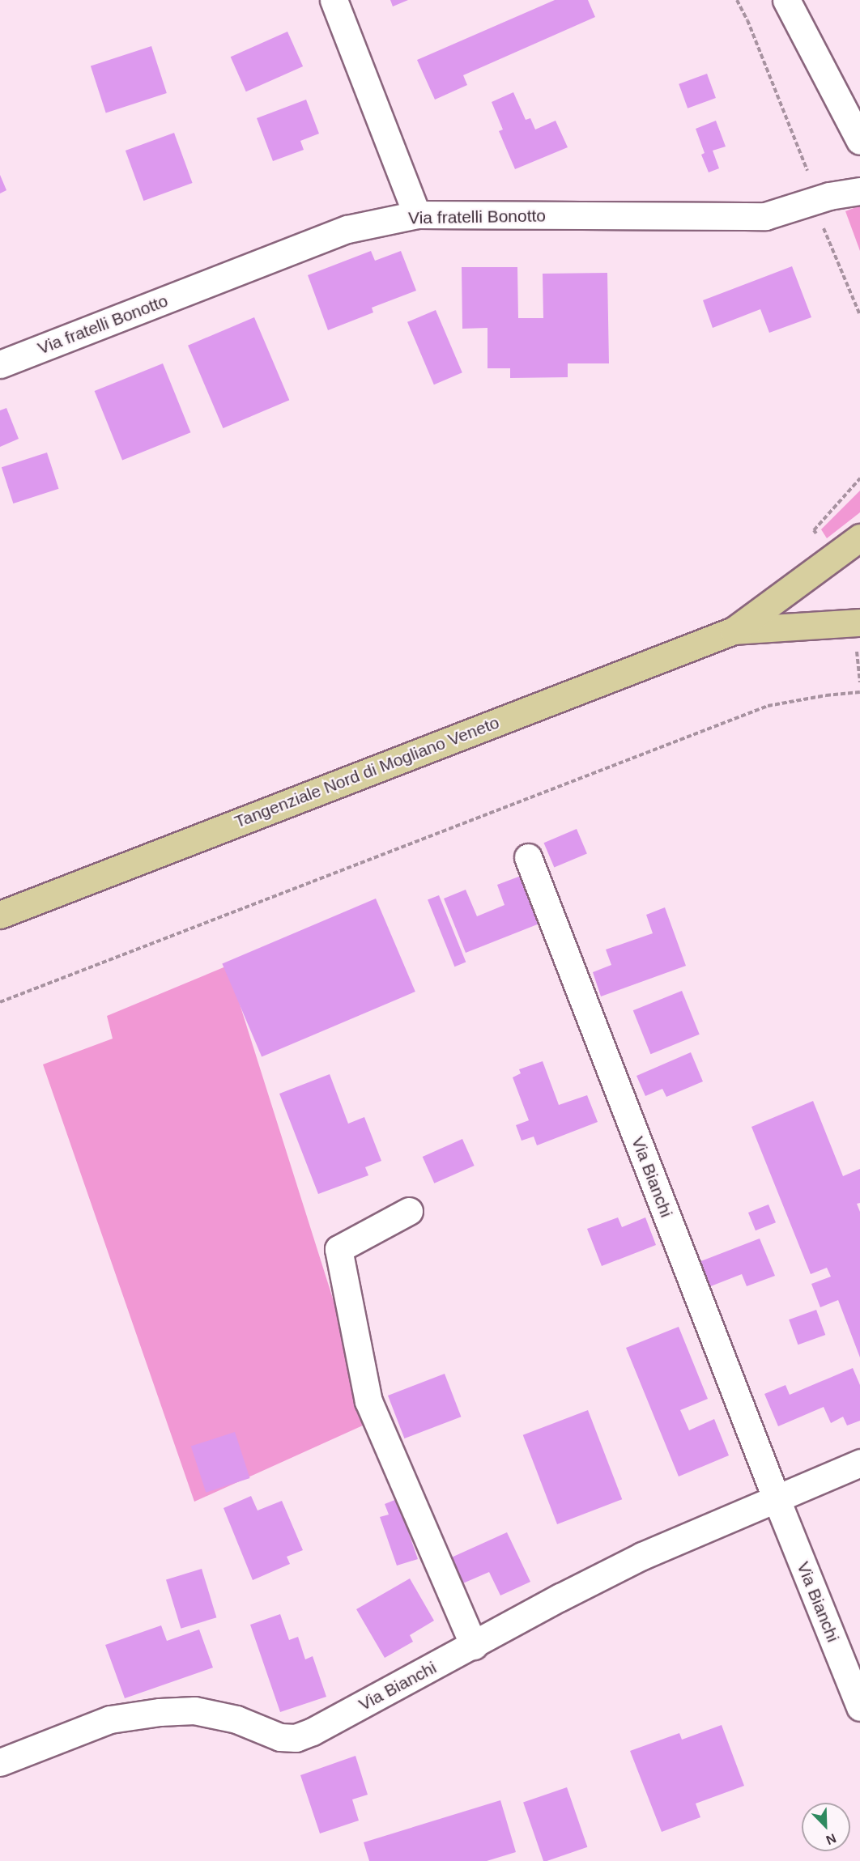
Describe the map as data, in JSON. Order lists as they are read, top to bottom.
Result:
{
  "streets": {
    "main road": ["Tangenziale Nord di Mogliano Veneto"],
    "street": ["Via fratelli Bonotto", "Via Bianchi"]
  },
  "north": "bottom right"
}
